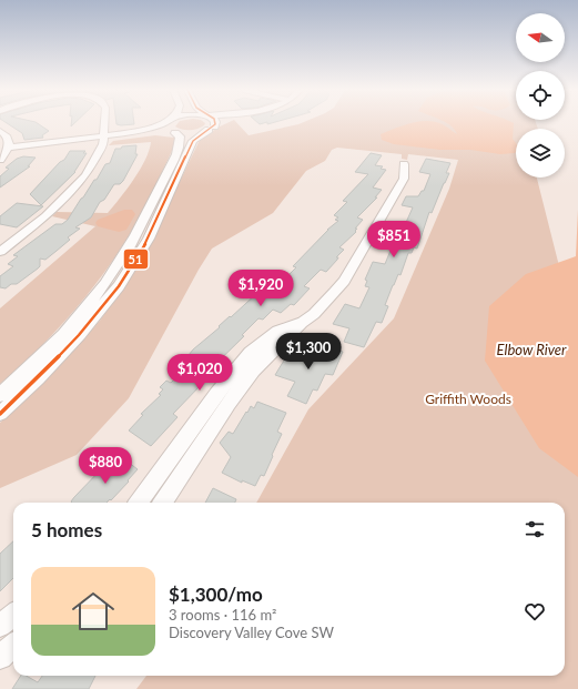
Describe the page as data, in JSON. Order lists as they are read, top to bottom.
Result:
{
  "water": ["Elbow River"],
  "parks": ["Griffith Woods"],
  "lines": ["transit line 51"],
  "north": "left",
  "page": {
    "price": [
      "$851",
      "$1,920",
      "$1,300",
      "$1,020",
      "$880"
    ],
    "heading": "5 homes",
    "list": [
      {
        "name": "$1,300/mo",
        "note": "3 rooms · 116 m² · Discovery Valley Cove SW"
      }
    ]
  }
}
